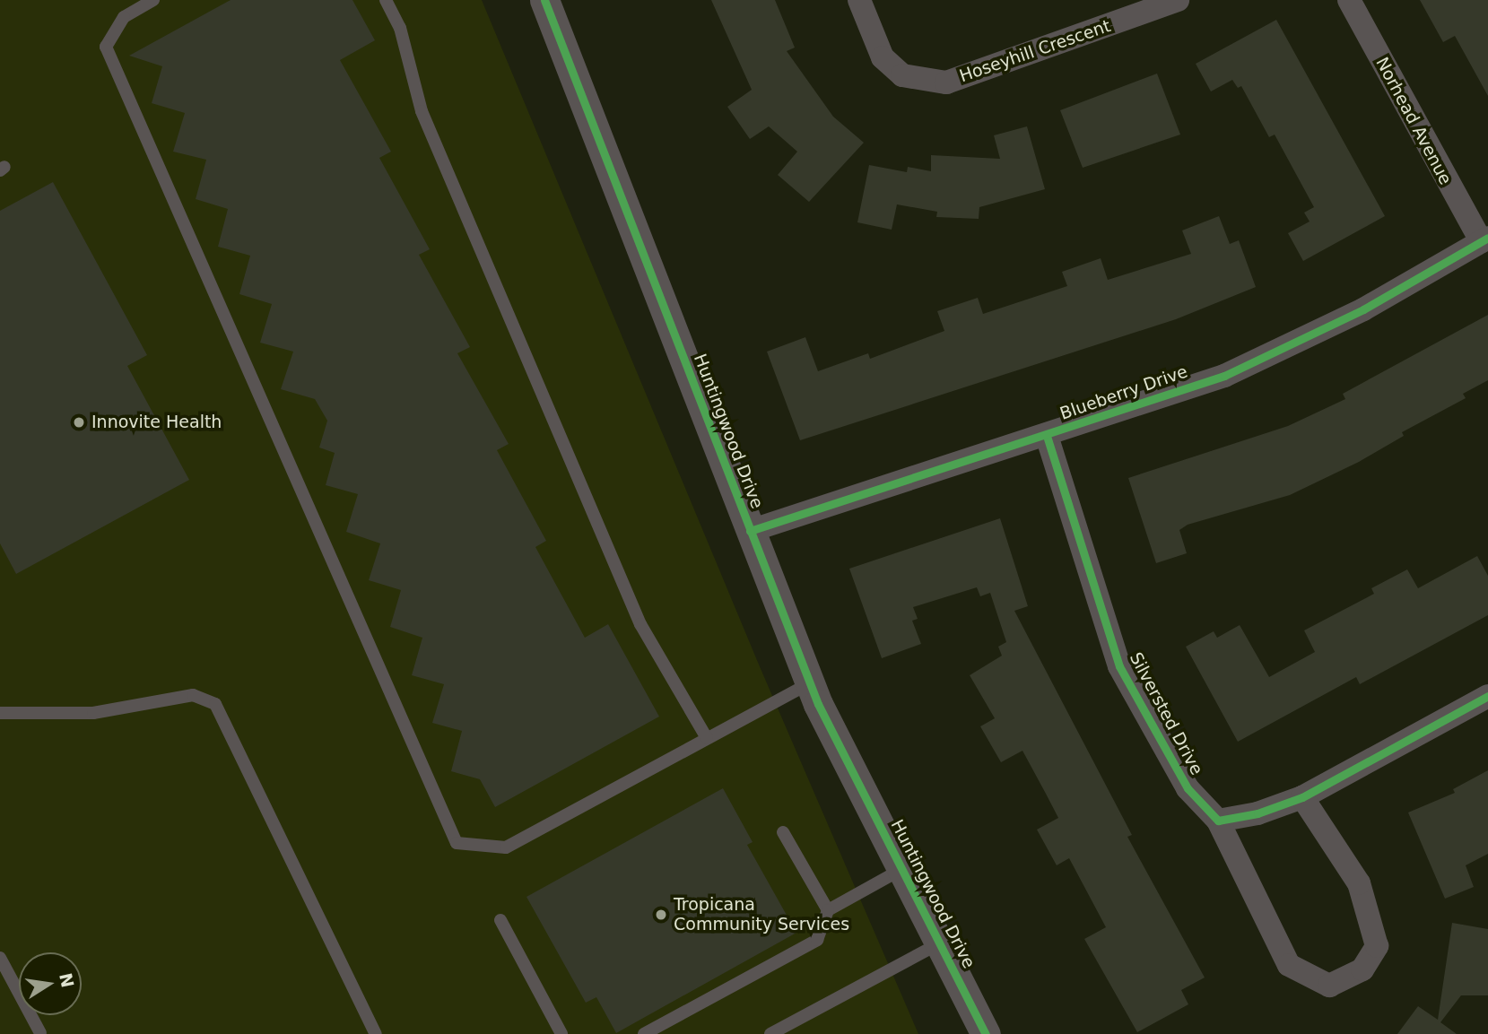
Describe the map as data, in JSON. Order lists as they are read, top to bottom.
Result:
{
  "streets": {
    "street": [
      "Hoseyhill Crescent",
      "Norhead Avenue",
      "Blueberry Drive",
      "Huntingwood Drive",
      "Silversted Drive"
    ]
  },
  "crossings": [
    ["Norhead Avenue", "Blueberry Drive"],
    ["Blueberry Drive", "Huntingwood Drive"],
    ["Blueberry Drive", "Silversted Drive"]
  ],
  "places": ["Innovite Health", "Tropicana Community Services"],
  "north": "right"
}
